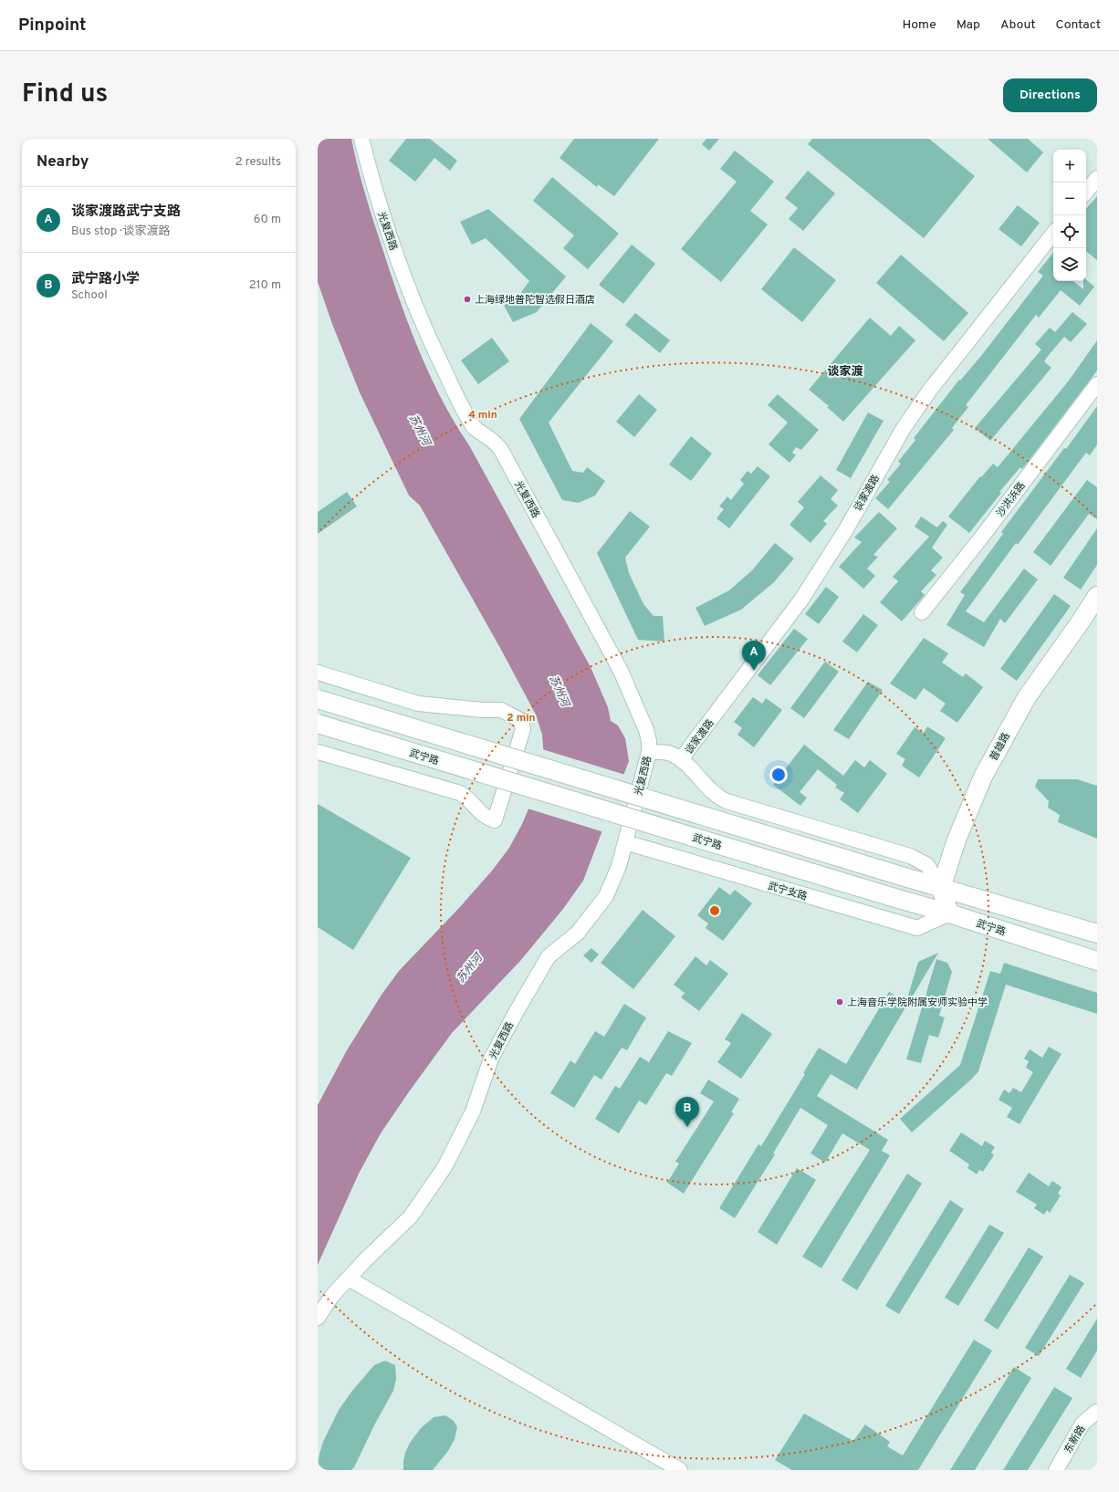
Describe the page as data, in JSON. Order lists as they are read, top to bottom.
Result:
{
  "streets": {
    "main road": ["普雄路", "武宁路"],
    "street": [
      "光复西路",
      "谈家渡路",
      "沙洪浜路",
      "武宁支路",
      "东新路"
    ]
  },
  "crossings": [
    ["光复西路", "武宁支路"],
    ["武宁路", "武宁支路"]
  ],
  "districts": ["谈家渡"],
  "water": ["苏州河"],
  "places": ["上海绿地普陀智选假日酒店", "上海音乐学院附属安师实验中学"],
  "page": {
    "header": "Pinpoint",
    "nav": [
      "Home",
      "Map",
      "About",
      "Contact"
    ],
    "title": "Find us",
    "buttons": "Directions",
    "heading": ["Nearby", "2 results"],
    "map_buttons": ["+", "−"],
    "list": [
      {
        "mark": "A",
        "name": "谈家渡路武宁支路",
        "note": "Bus stop · 谈家渡路",
        "value": "60 m"
      },
      {
        "mark": "B",
        "name": "武宁路小学",
        "note": "School",
        "value": "210 m"
      }
    ],
    "pins": ["A", "B"]
  },
  "rings": ["4 min", "2 min"]
}
